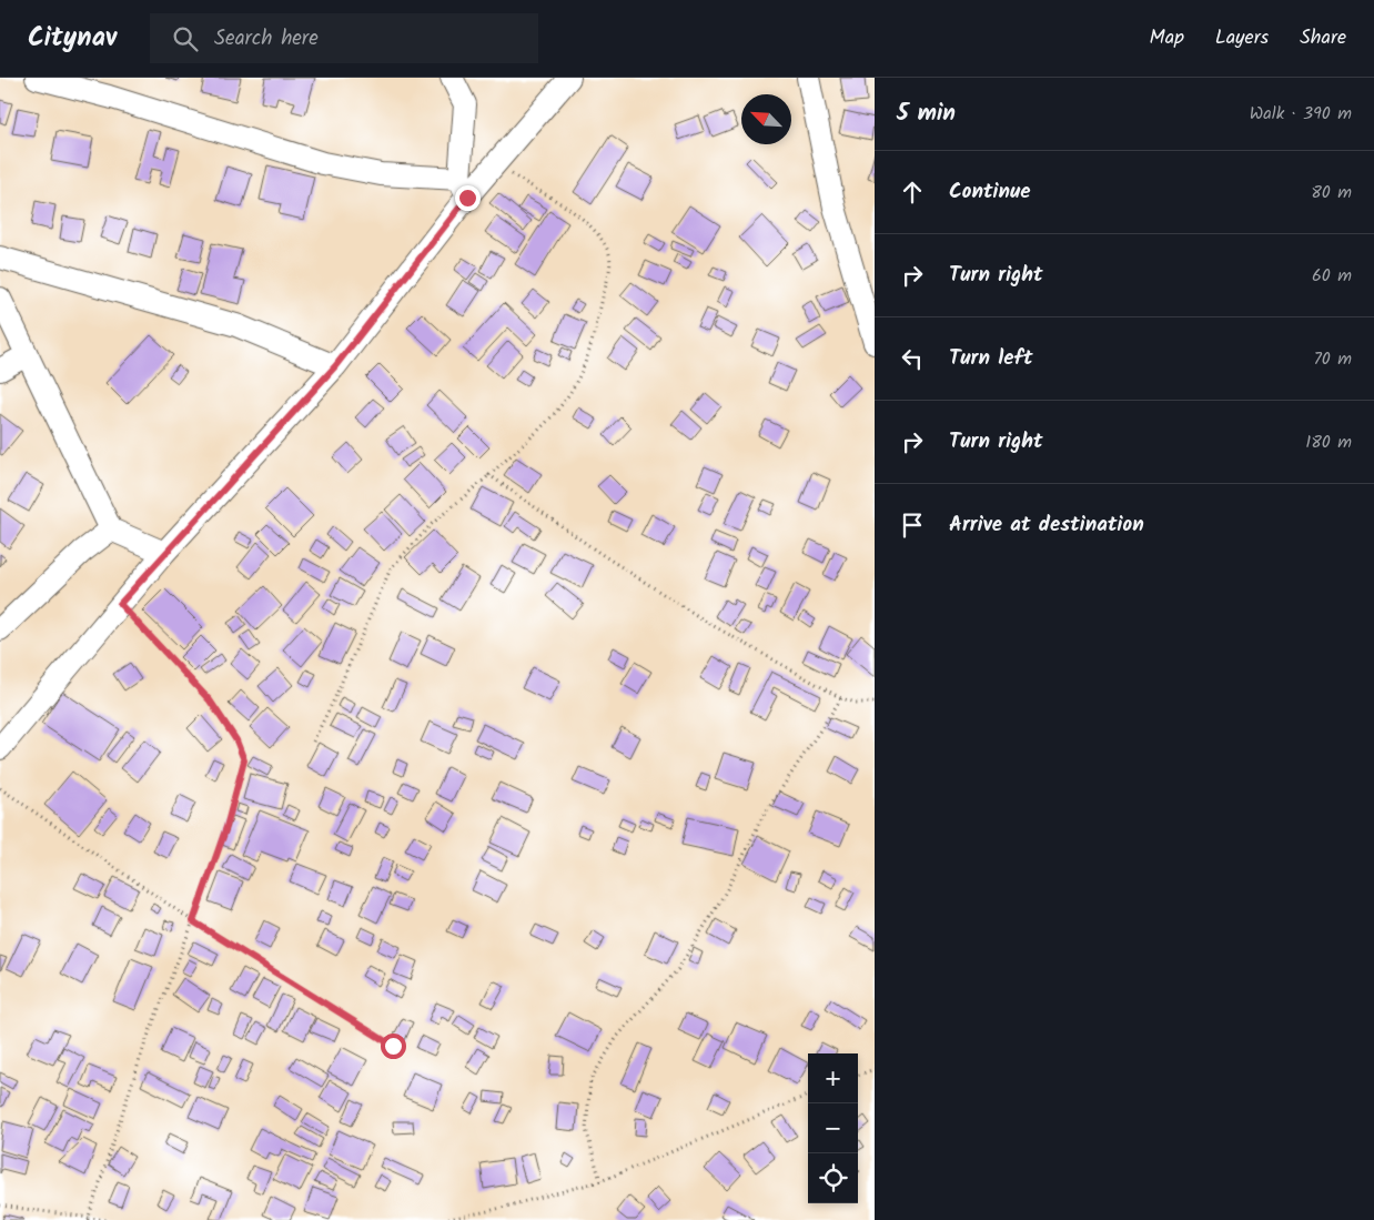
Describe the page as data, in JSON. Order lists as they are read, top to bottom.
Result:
{
  "north": "top left",
  "page": {
    "header": "Citynav",
    "search": "Search here",
    "nav": ["Map", "Layers", "Share"],
    "heading": ["5 min", "Walk · 390 m"],
    "list": [
      ["Continue", "80 m"],
      ["Turn right", "60 m"],
      ["Turn left", "70 m"],
      ["Turn right", "180 m"],
      "Arrive at destination"
    ],
    "map_buttons": ["+", "−"]
  }
}
